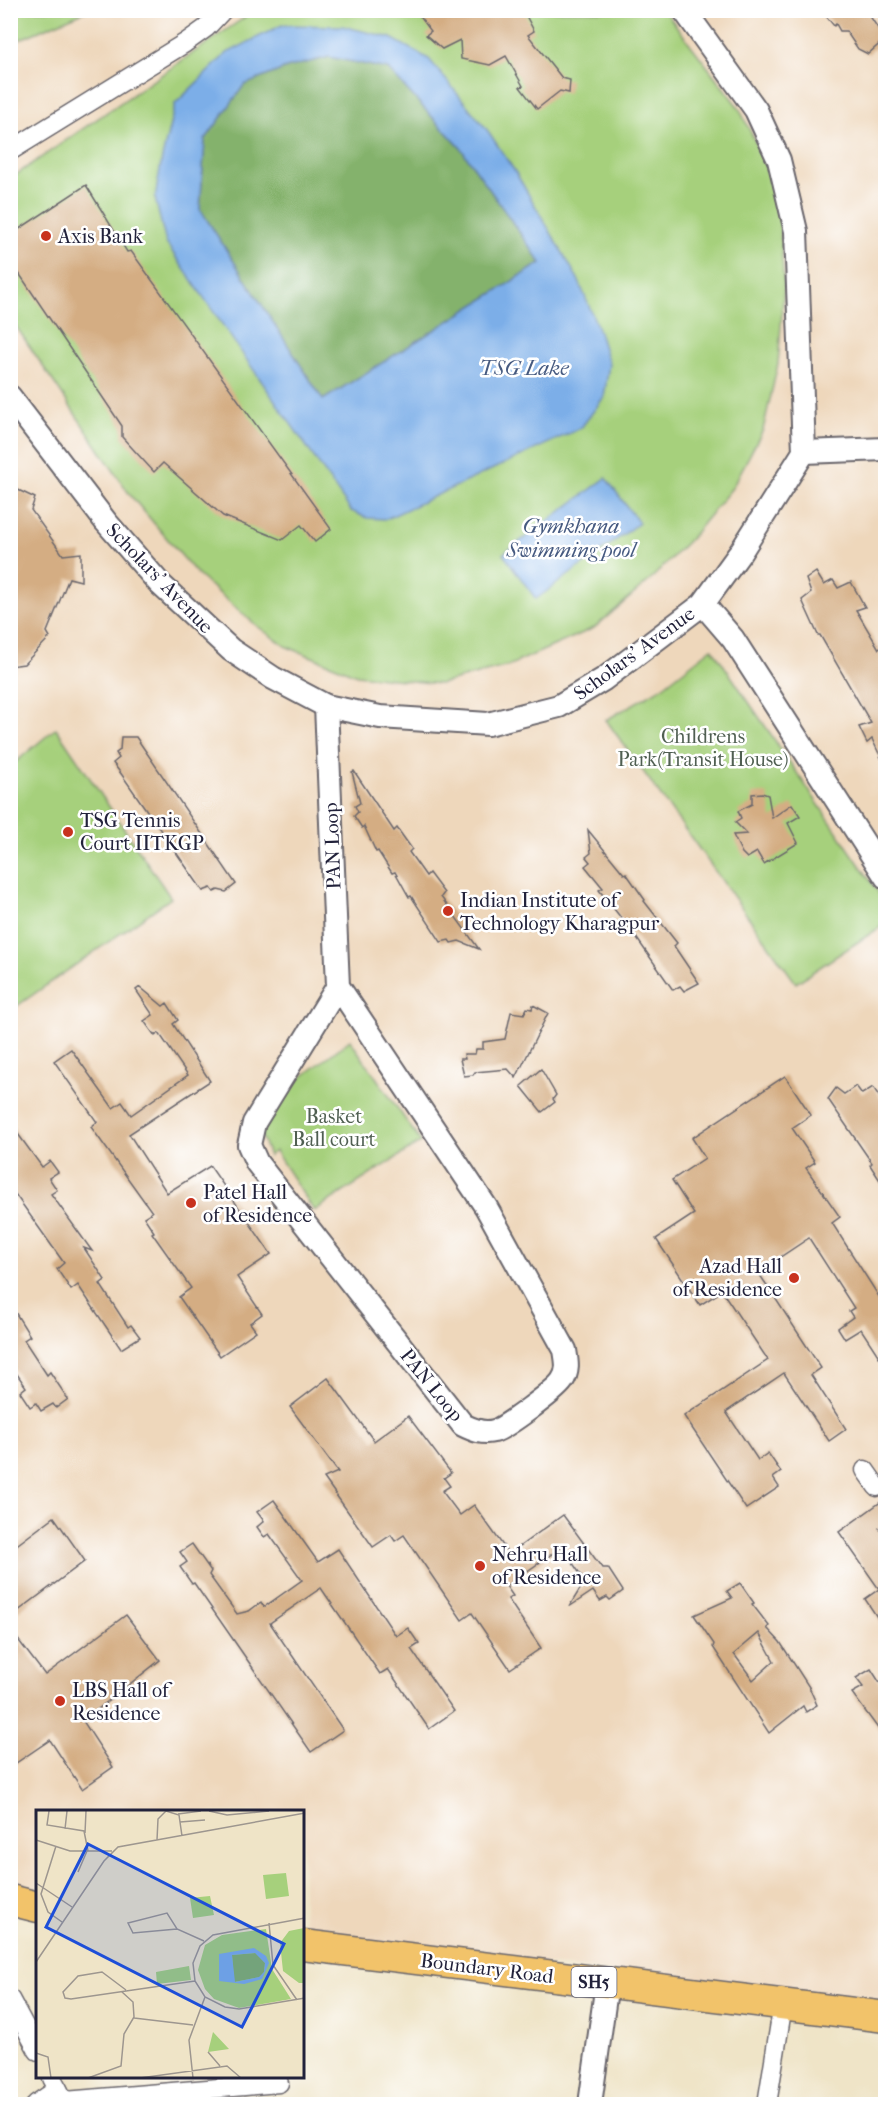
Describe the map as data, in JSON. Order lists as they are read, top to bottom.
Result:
{
  "streets": {
    "main road": ["Boundary Road", "SH5"],
    "street": ["Scholars' Avenue", "PAN Loop"]
  },
  "crossings": [
    ["Scholars' Avenue", "PAN Loop"]
  ],
  "water": ["TSG Lake", "Gymkhana Swimming pool"],
  "parks": ["Childrens Park(Transit House)", "Basket Ball court"],
  "places": [
    "Axis Bank",
    "TSG Tennis Court IITKGP",
    "Indian Institute of Technology Kharagpur",
    "Patel Hall of Residence",
    "Azad Hall of Residence",
    "Nehru Hall of Residence",
    "LBS Hall of Residence"
  ]
}
